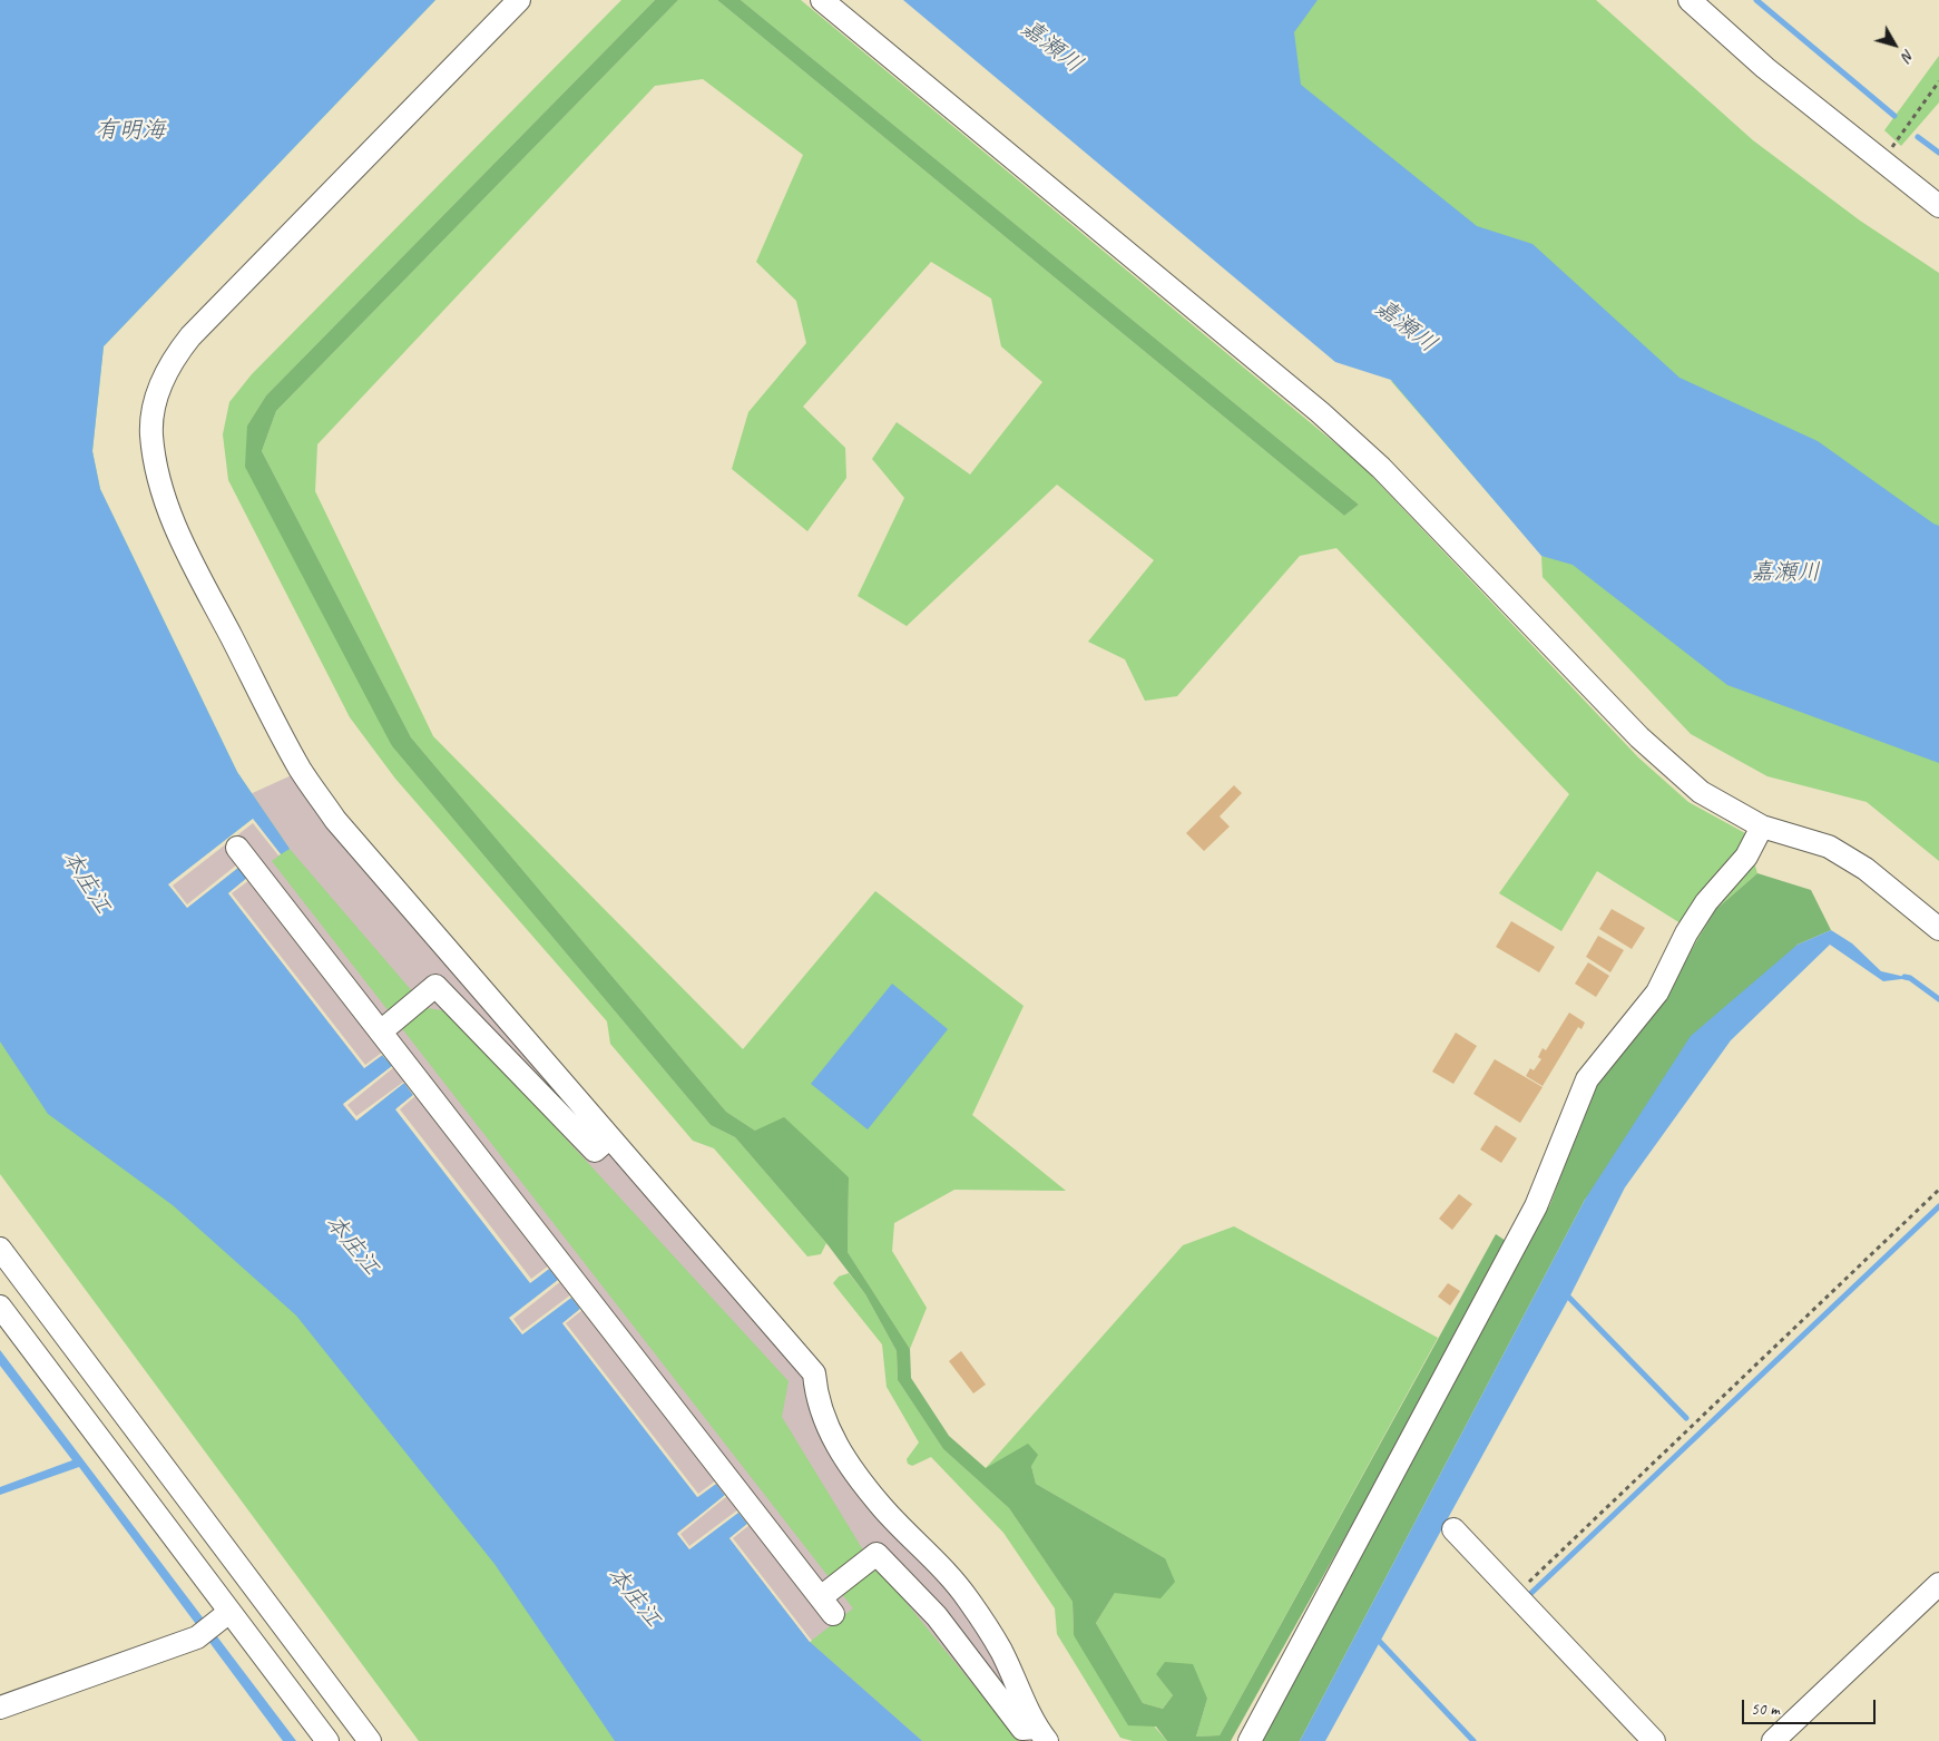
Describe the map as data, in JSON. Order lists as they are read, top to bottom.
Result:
{
  "water": ["嘉瀬川", "有明海", "本庄江"],
  "scale_bar": "50 m",
  "north": "bottom right"
}
